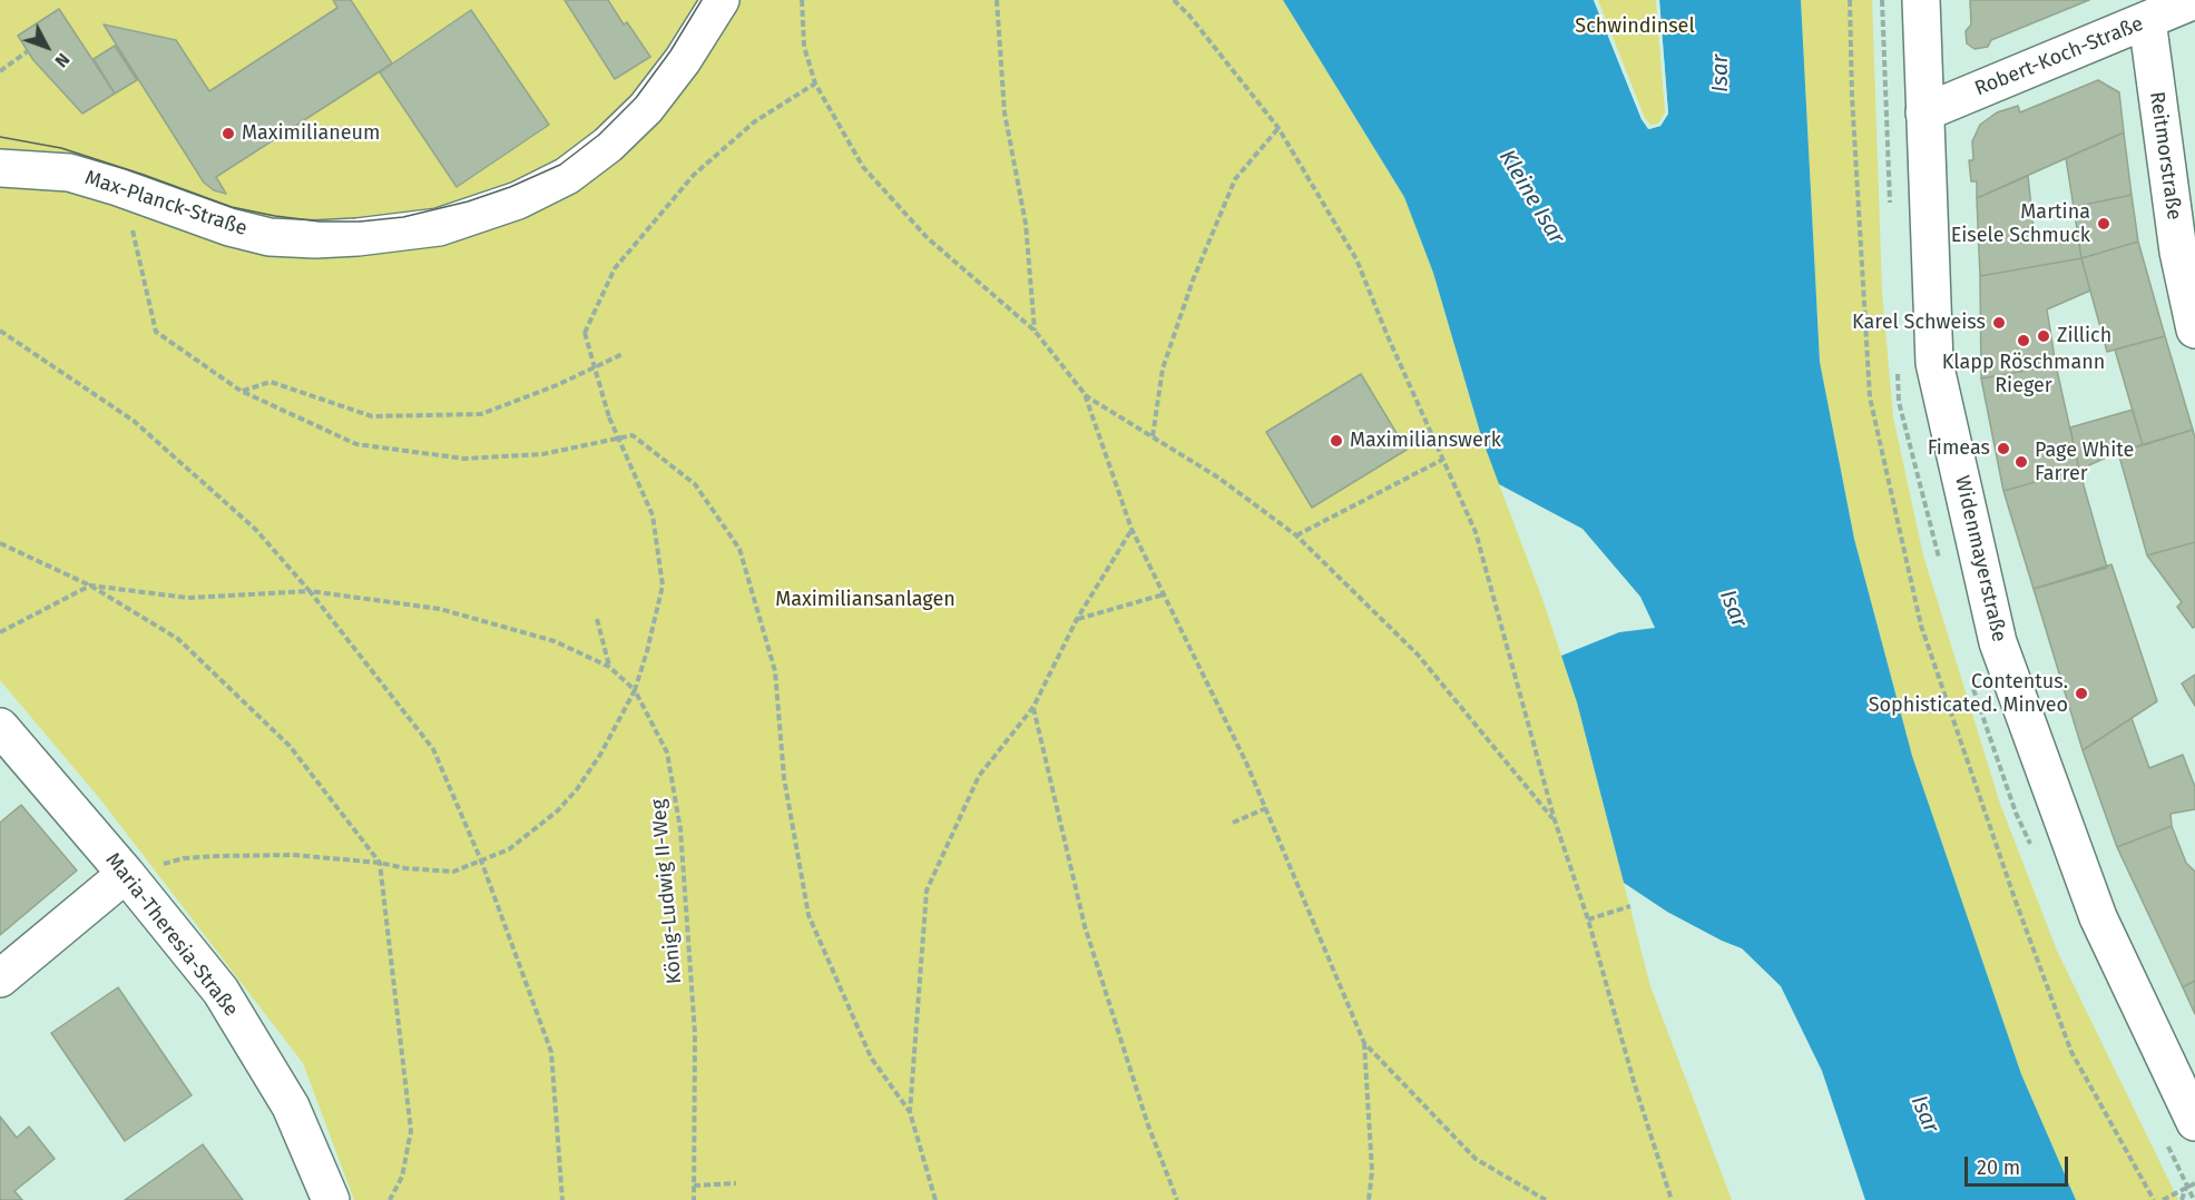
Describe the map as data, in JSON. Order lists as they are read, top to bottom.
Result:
{
  "streets": {
    "main road": [
      "Robert-Koch-Straße",
      "Reitmorstraße",
      "Max-Planck-Straße",
      "Widenmayerstraße",
      "Maria-Theresia-Straße"
    ],
    "path": ["König-Ludwig II-Weg"]
  },
  "crossings": [
    ["Robert-Koch-Straße", "Reitmorstraße"],
    ["Robert-Koch-Straße", "Widenmayerstraße"]
  ],
  "water": ["Isar", "Kleine Isar"],
  "parks": ["Schwindinsel", "Maximiliansanlagen"],
  "places": [
    "Maximilianeum",
    "Martina Eisele Schmuck",
    "Karel Schweiss",
    "Zillich",
    "Klapp Röschmann Rieger",
    "Maximilianswerk",
    "Fimeas",
    "Page White Farrer",
    "Contentus. Sophisticated. Minveo"
  ],
  "scale_bar": "20 m",
  "north": "bottom right"
}
